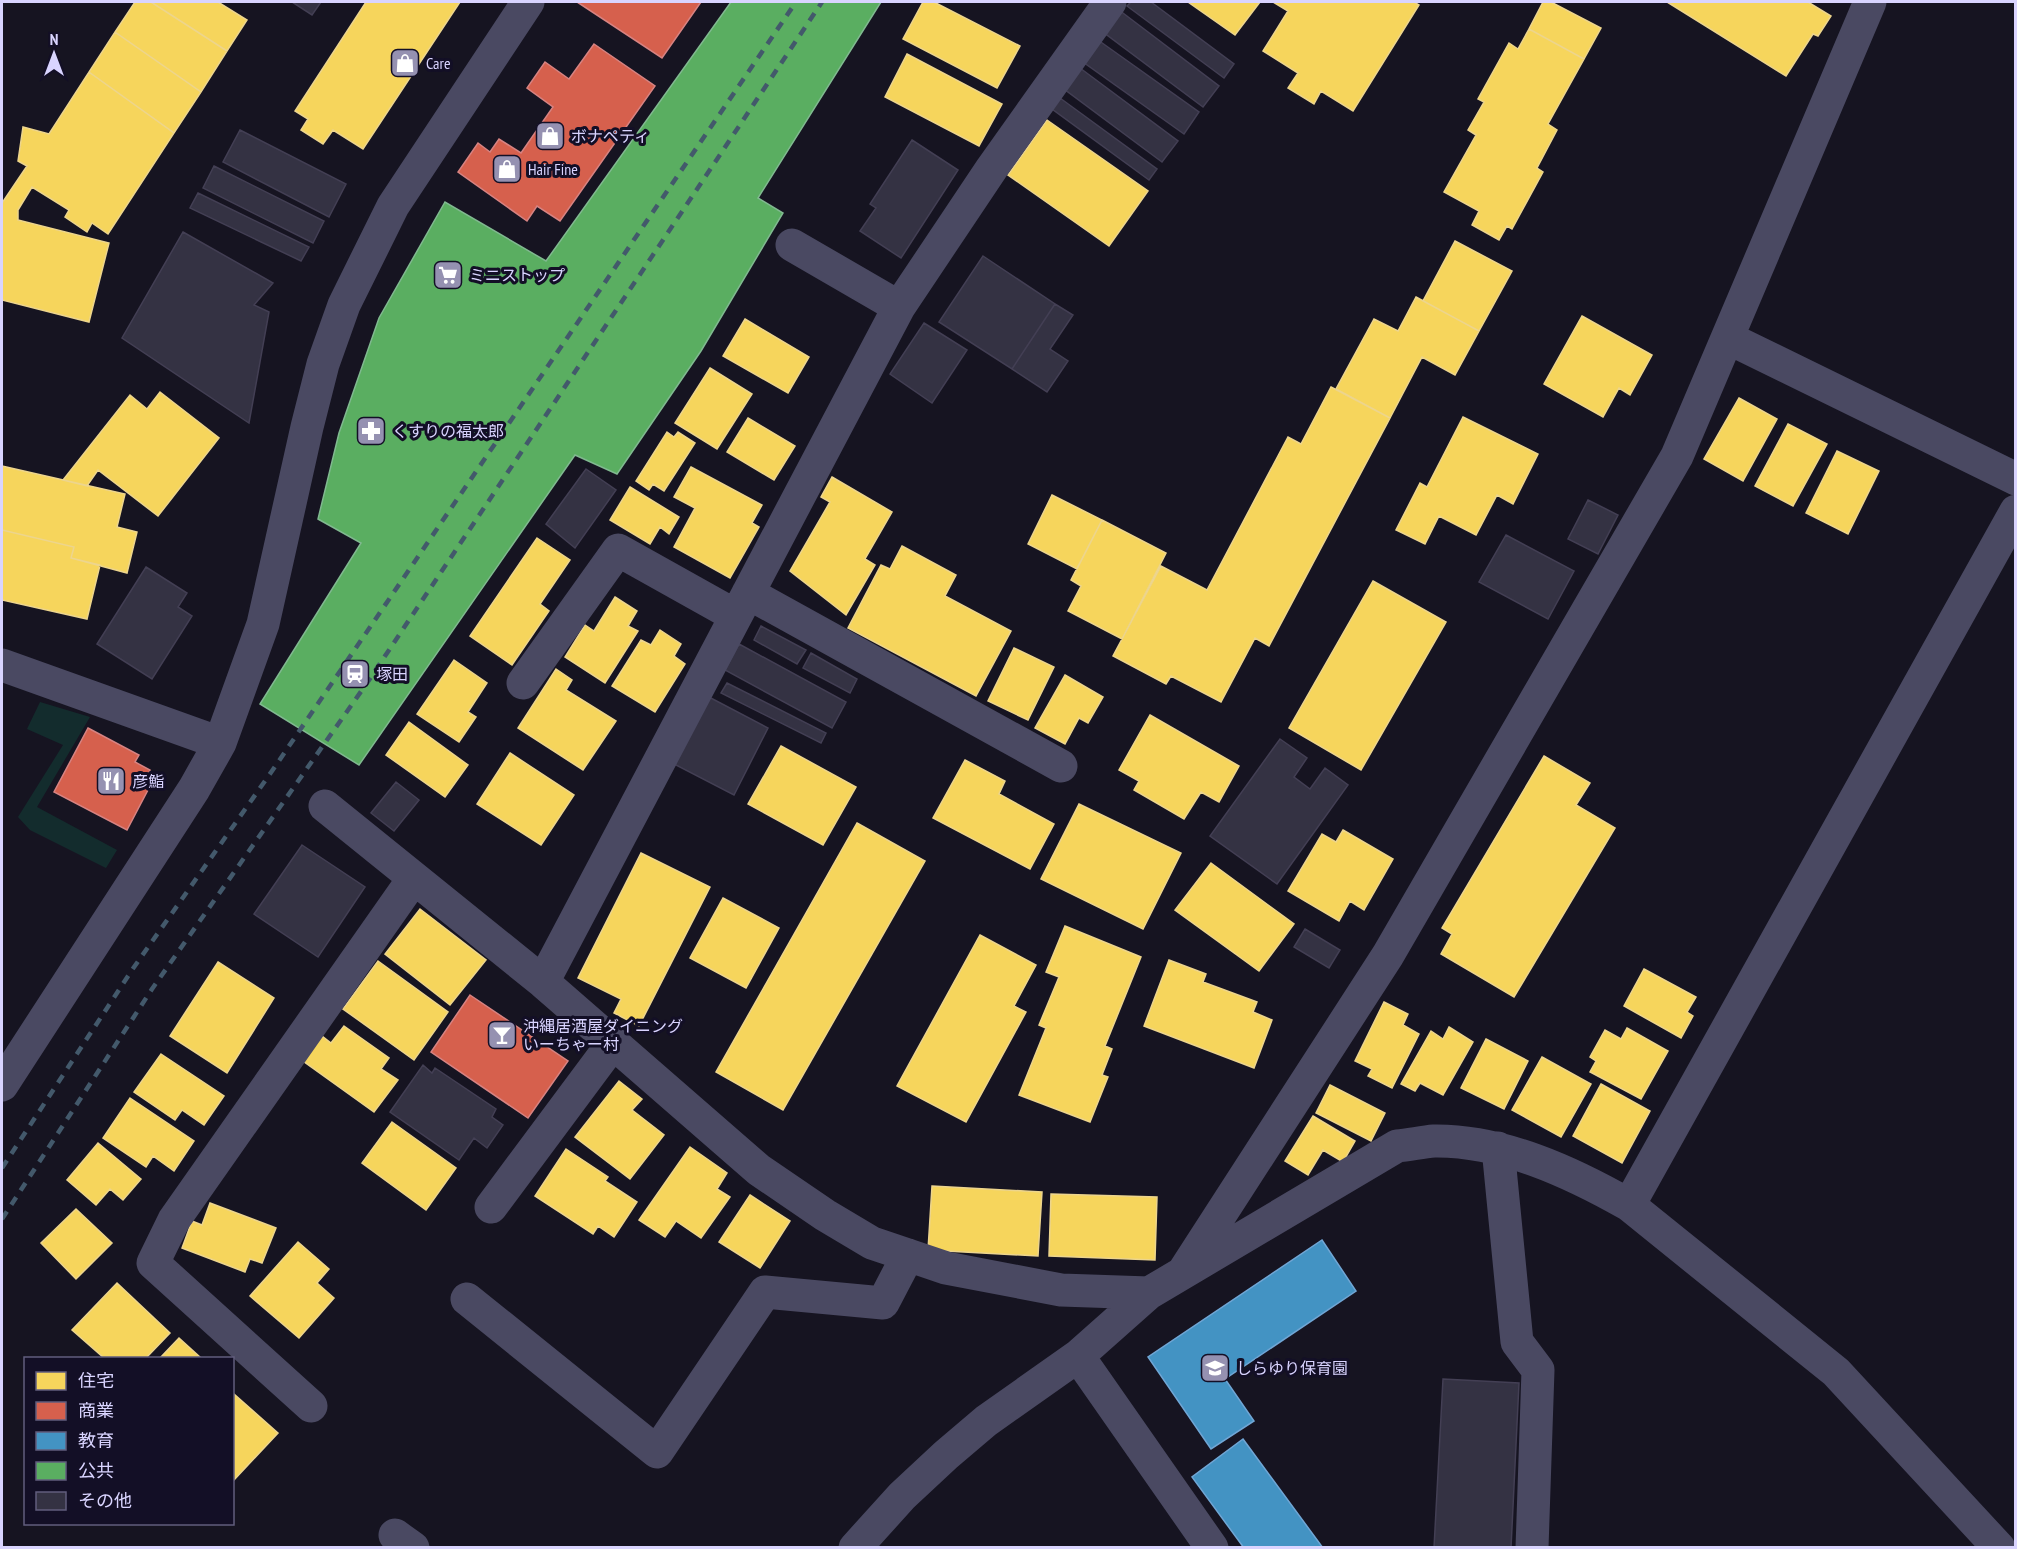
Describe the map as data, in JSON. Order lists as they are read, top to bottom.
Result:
{
  "places": {
    "shop": ["Care", "ボナペティ", "Hair Fine"],
    "supermarket": ["ミニストップ"],
    "pharmacy": ["くすりの福太郎"],
    "station": ["塚田"],
    "restaurant": ["彦鮨"],
    "bar": ["沖縄居酒屋ダイニング いーちゃー村"],
    "school or university": ["しらゆり保育園"]
  },
  "legend": [
    "住宅",
    "商業",
    "教育",
    "公共",
    "その他"
  ],
  "north": "top"
}
